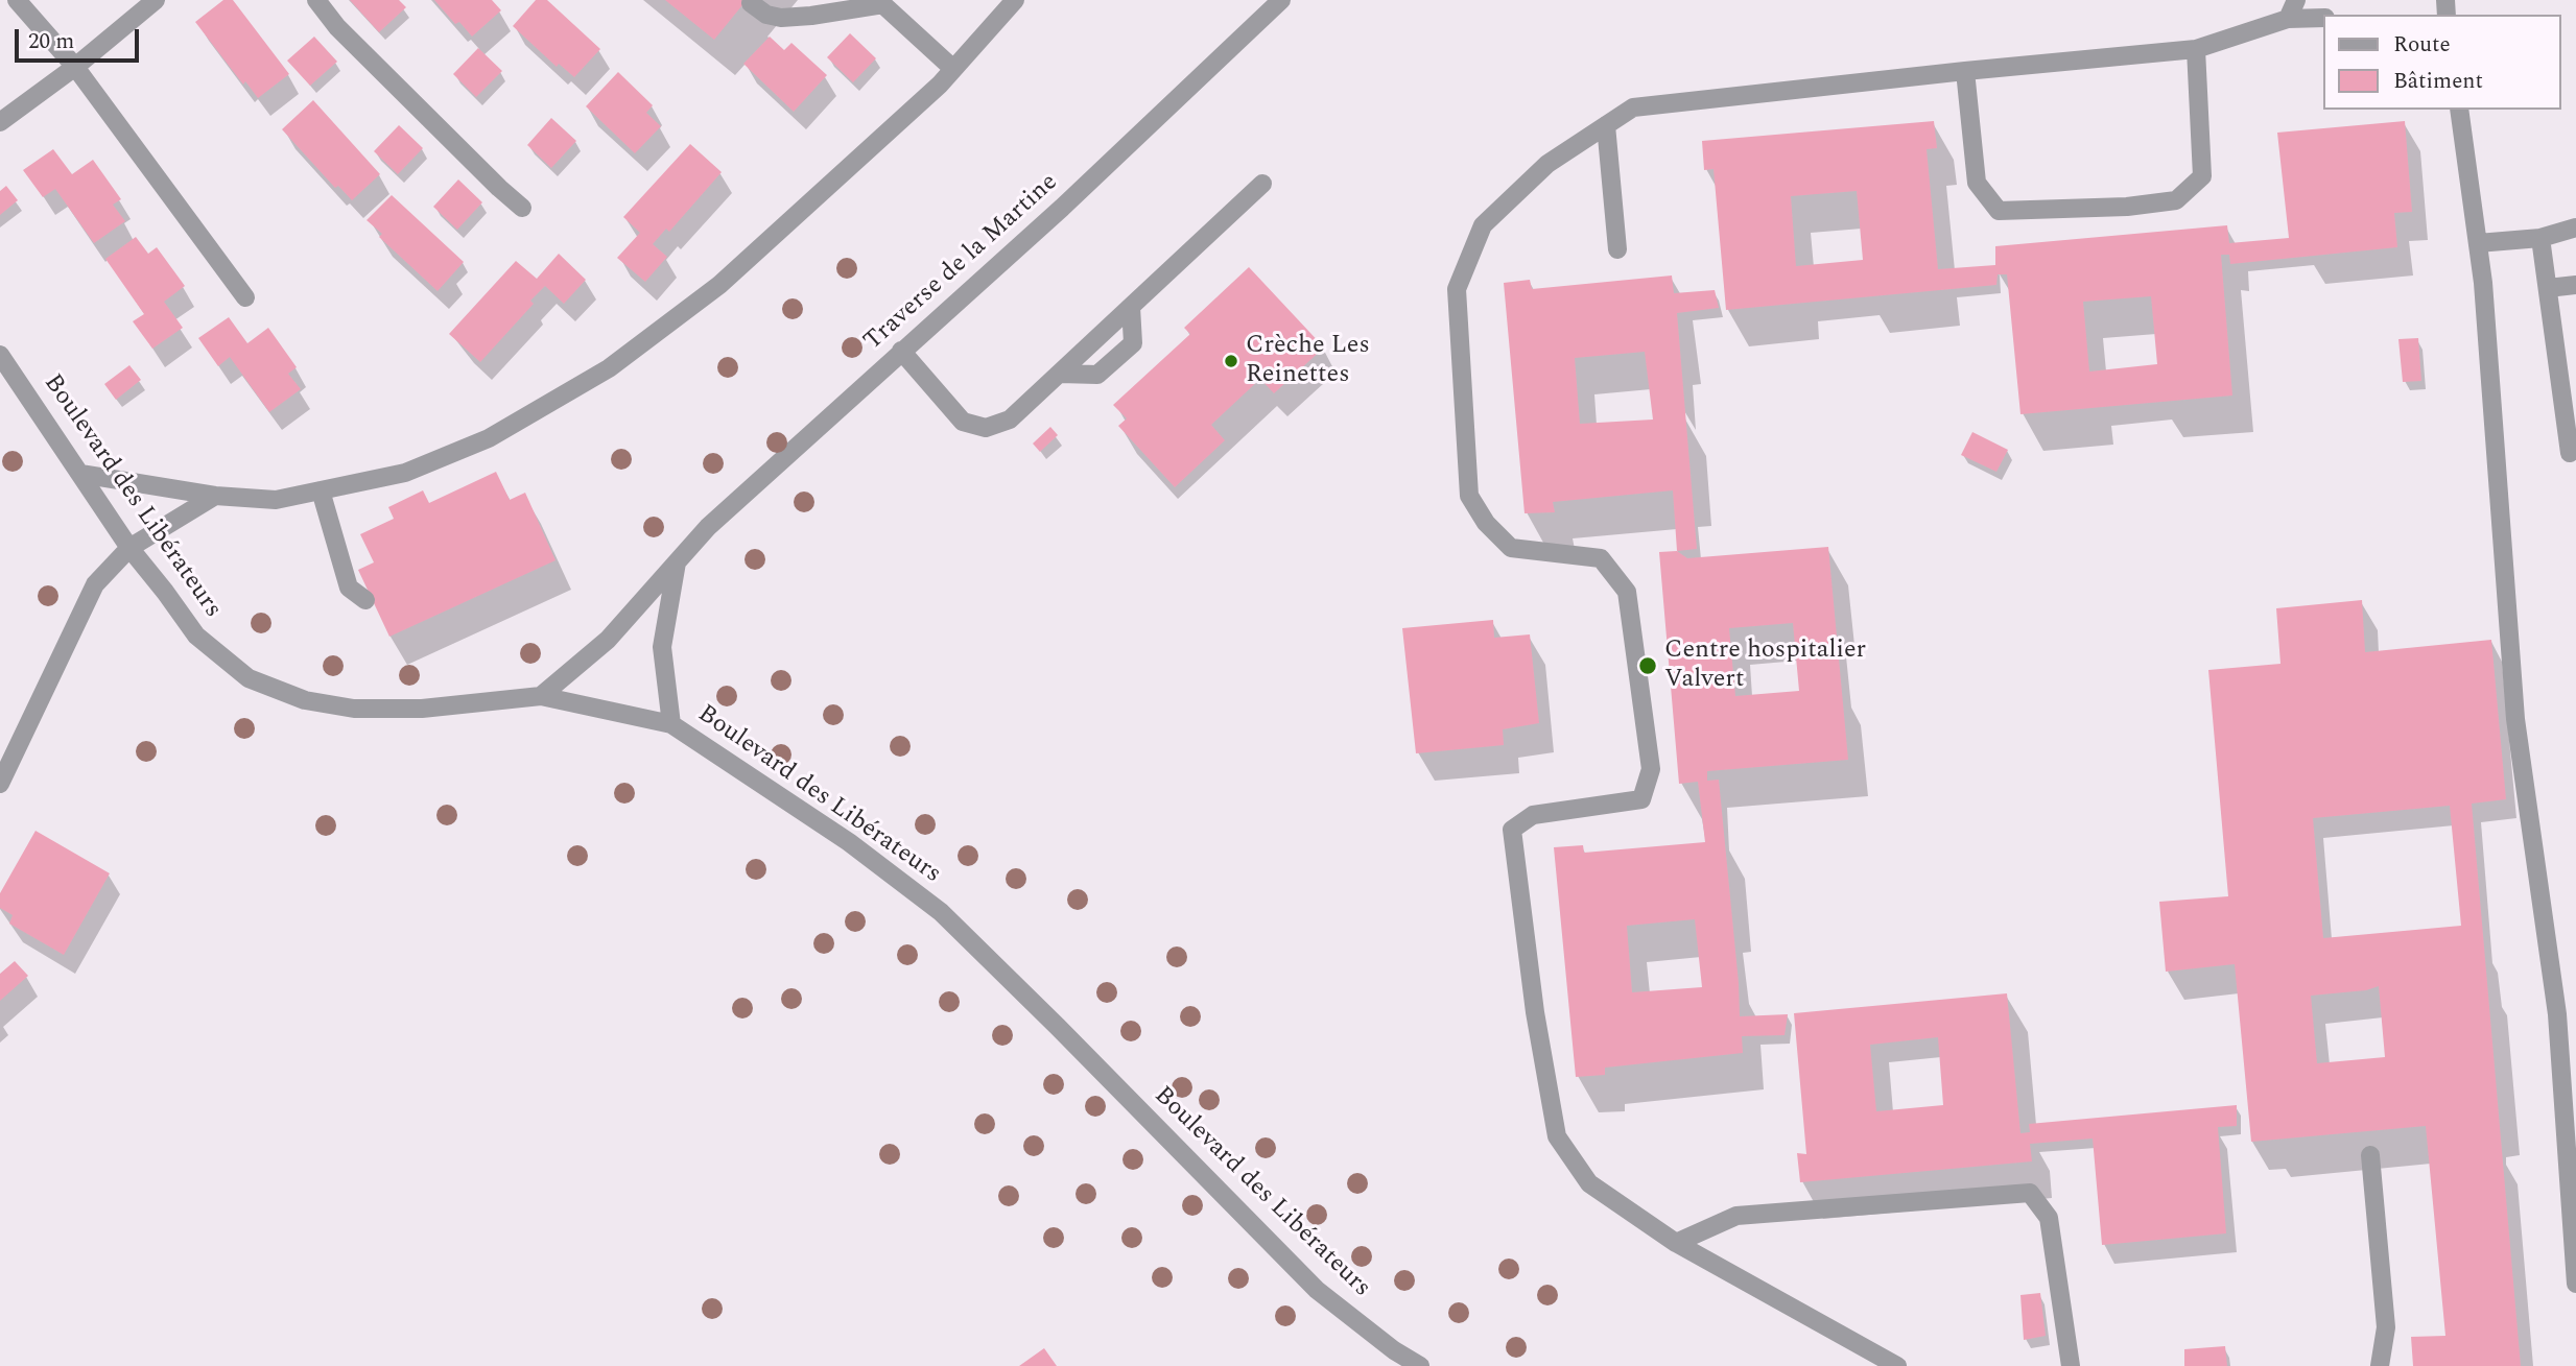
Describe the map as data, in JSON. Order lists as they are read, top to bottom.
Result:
{
  "streets": {
    "street": ["Traverse de la Martine", "Boulevard des Libérateurs"]
  },
  "crossings": [
    ["Traverse de la Martine", "Boulevard des Libérateurs"]
  ],
  "places": ["Crèche Les Reinettes", "Centre hospitalier Valvert"],
  "legend": ["Route", "Bâtiment"],
  "scale_bar": "20 m"
}
